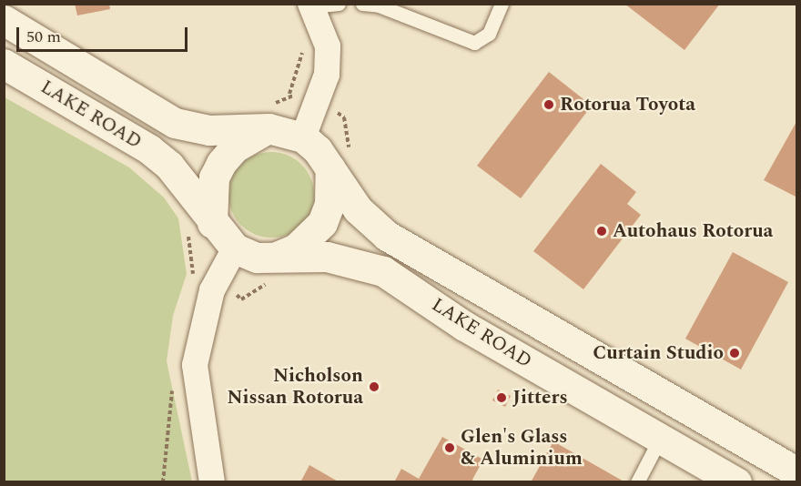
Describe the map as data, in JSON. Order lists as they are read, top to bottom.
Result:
{
  "streets": {
    "main road": ["LAKE ROAD"]
  },
  "places": [
    "Rotorua Toyota",
    "Autohaus Rotorua",
    "Curtain Studio",
    "Nicholson Nissan Rotorua",
    "Jitters",
    "Glen's Glass & Aluminium"
  ],
  "scale_bar": "50 m"
}
